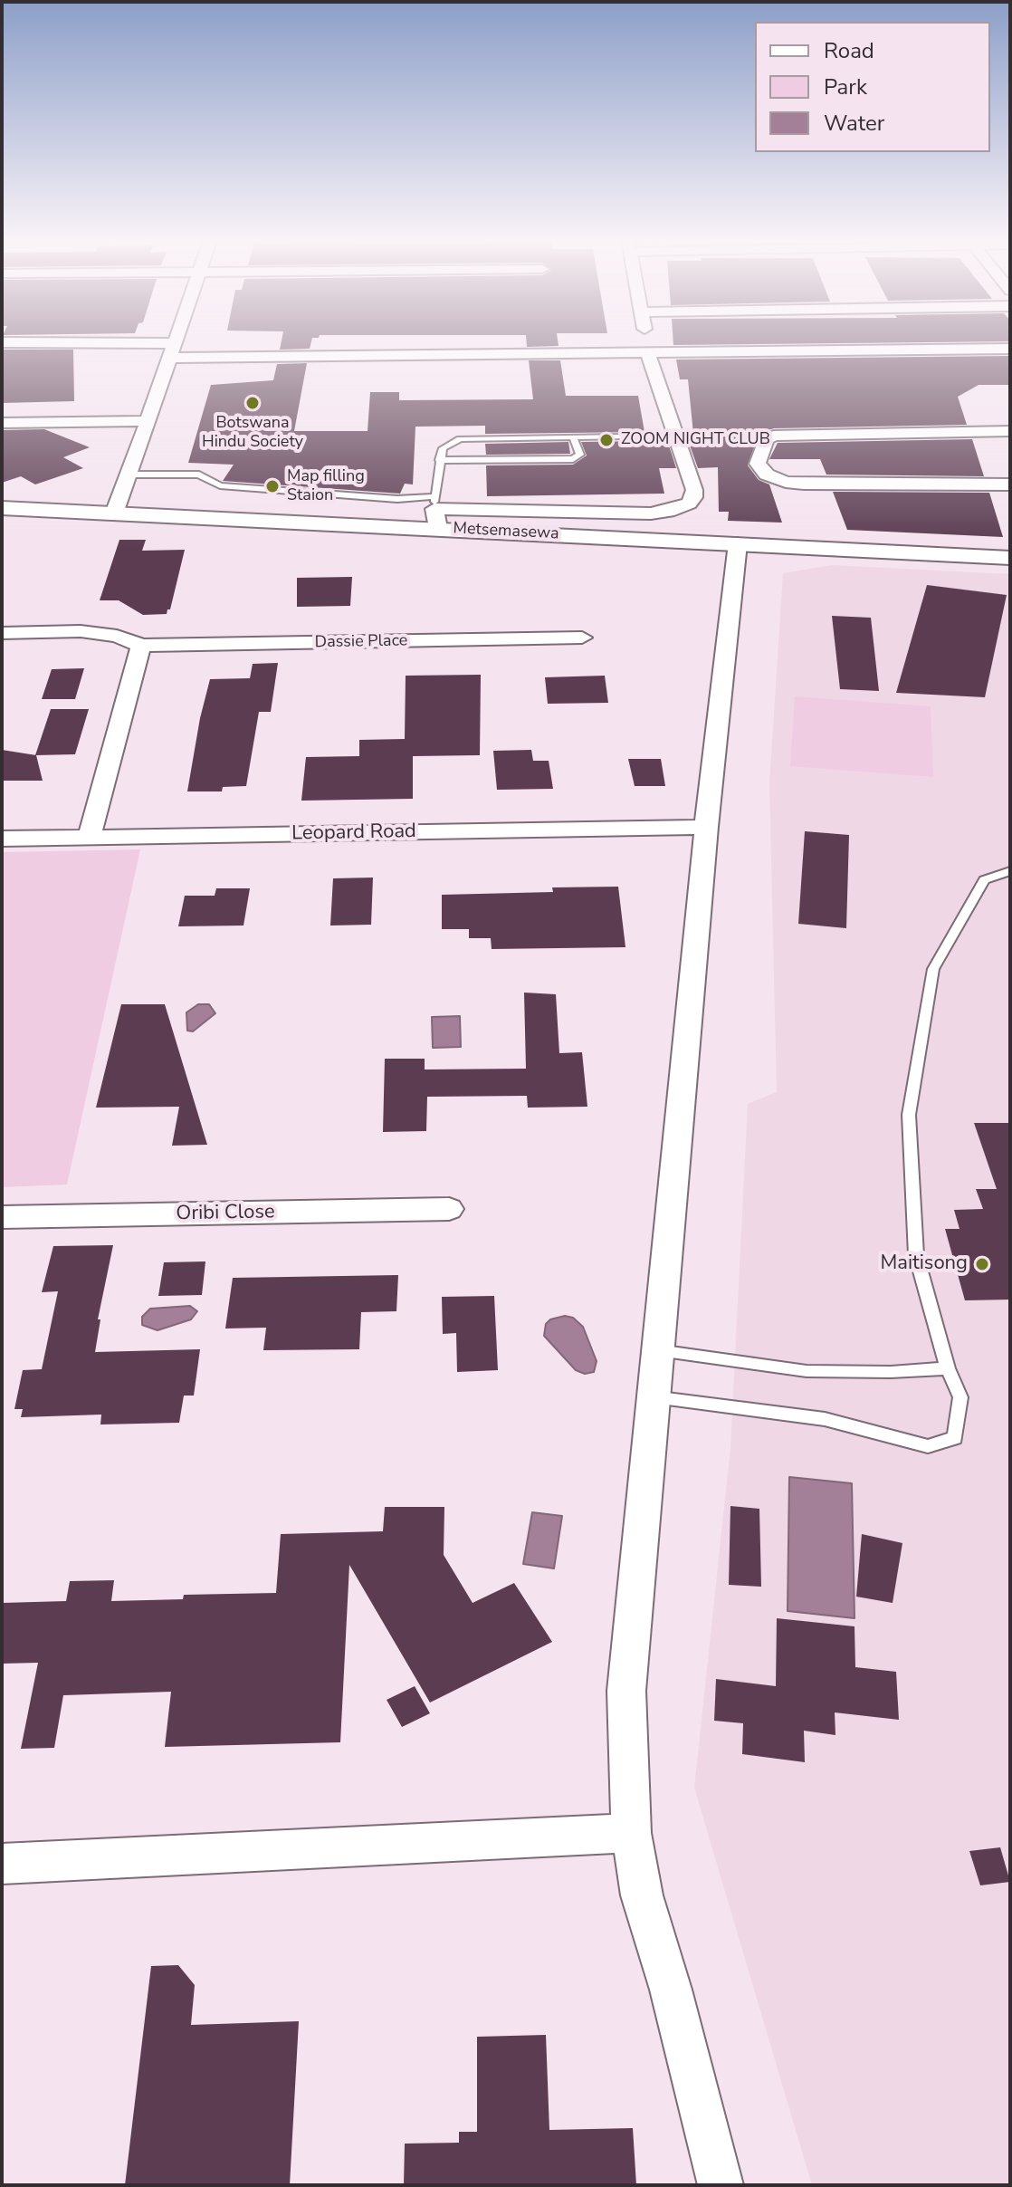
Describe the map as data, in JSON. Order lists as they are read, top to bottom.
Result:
{
  "streets": {
    "street": [
      "Metsemasewa",
      "Dassie Place",
      "Leopard Road",
      "Oribi Close"
    ]
  },
  "places": [
    "Botswana Hindu Society",
    "ZOOM NIGHT CLUB",
    "Map filling Staion",
    "Maitisong"
  ],
  "legend": ["Road", "Park", "Water"]
}
